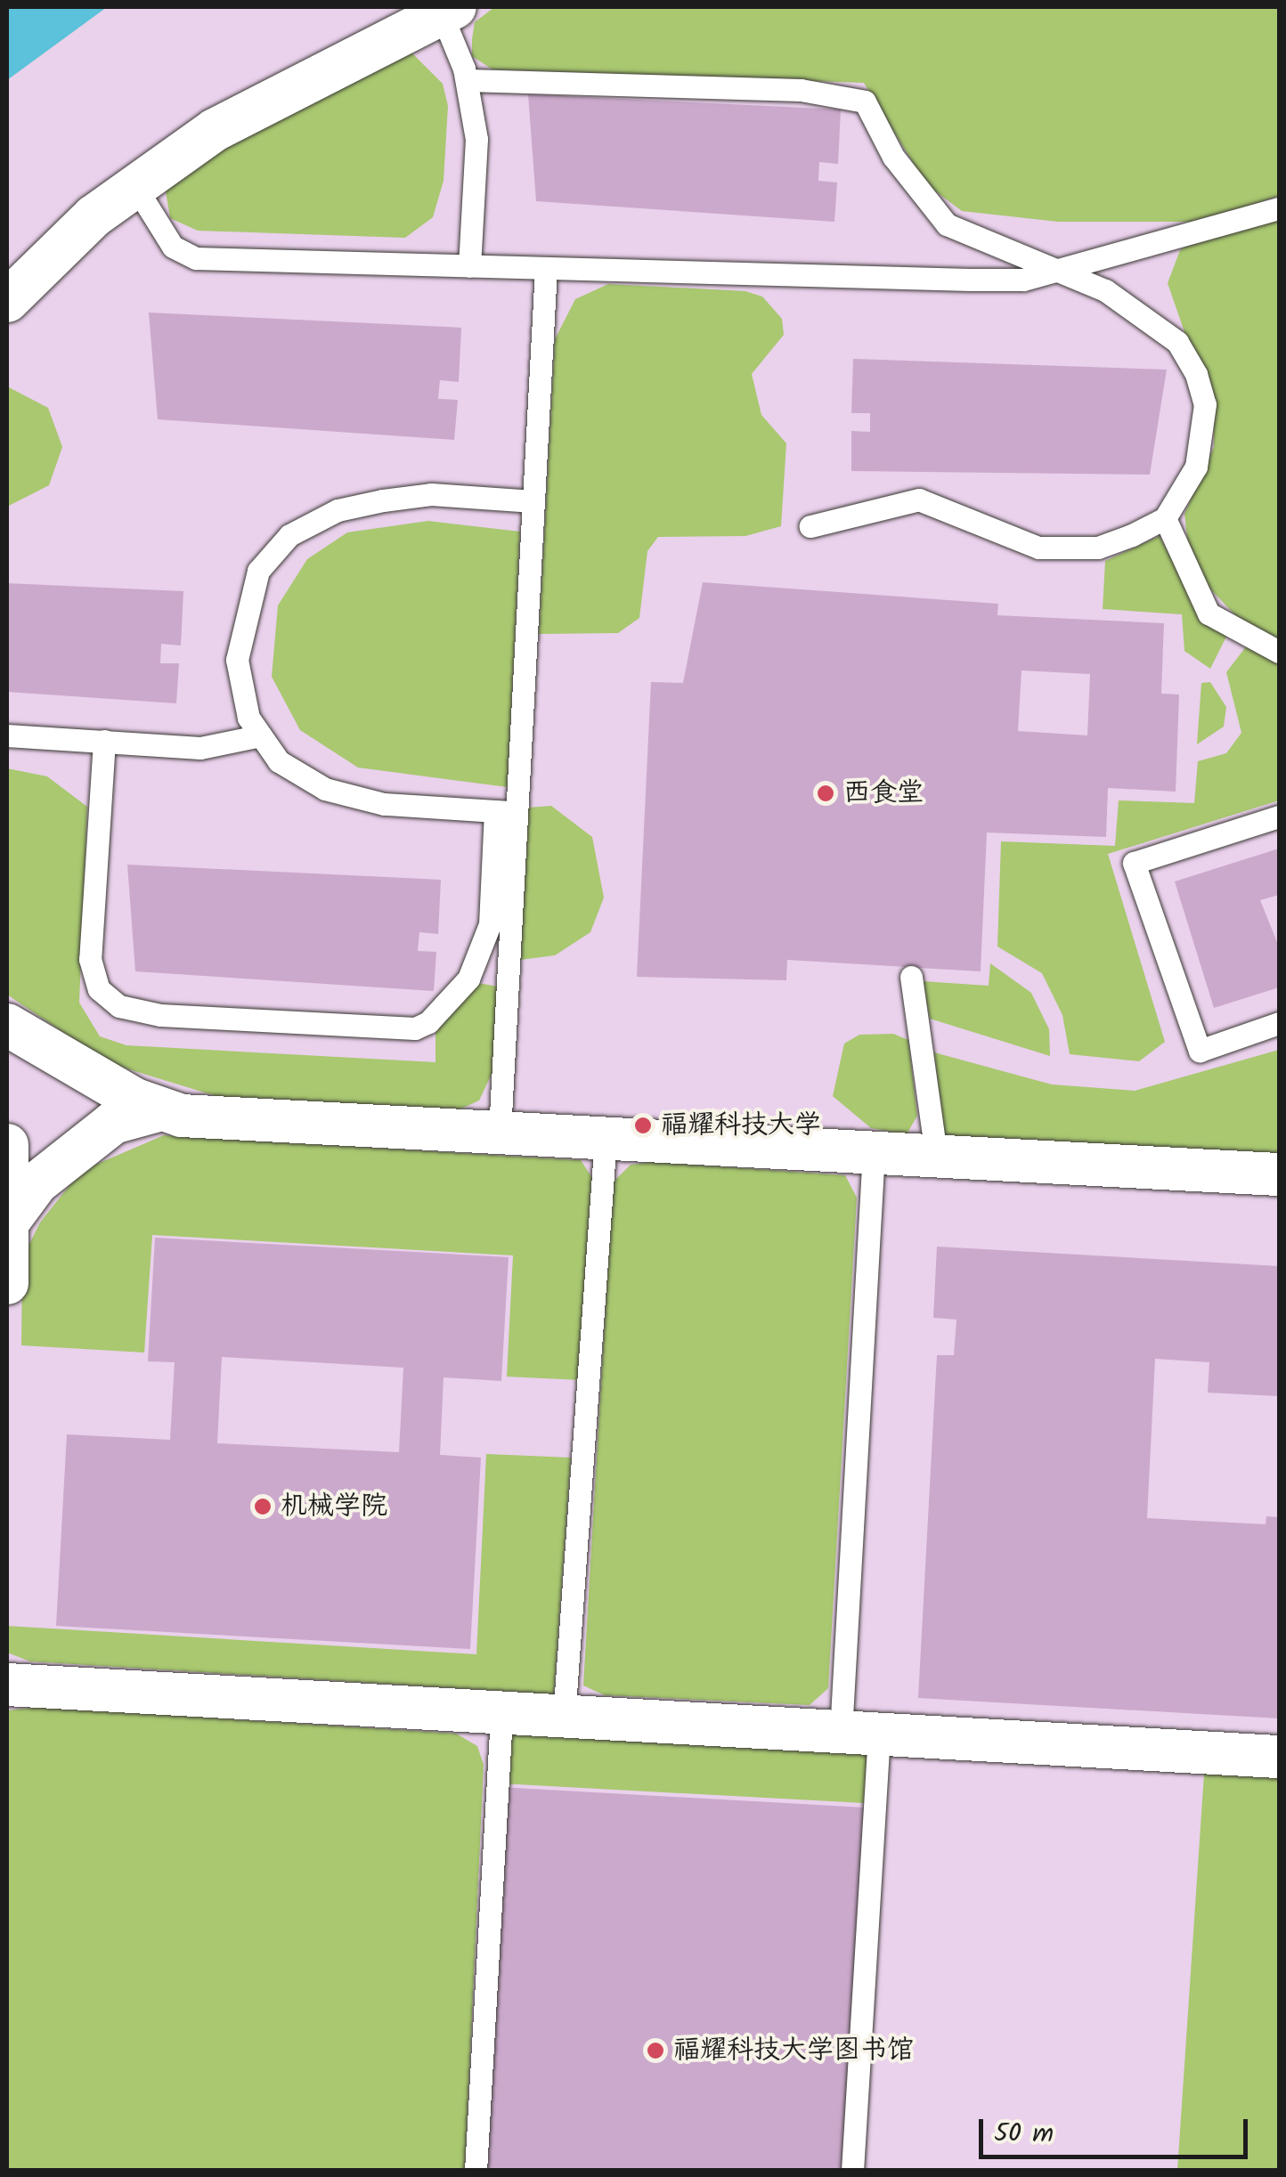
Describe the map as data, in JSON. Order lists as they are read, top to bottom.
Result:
{
  "places": [
    "西食堂",
    "福耀科技大学",
    "机械学院",
    "福耀科技大学图书馆"
  ],
  "scale_bar": "50 m"
}
